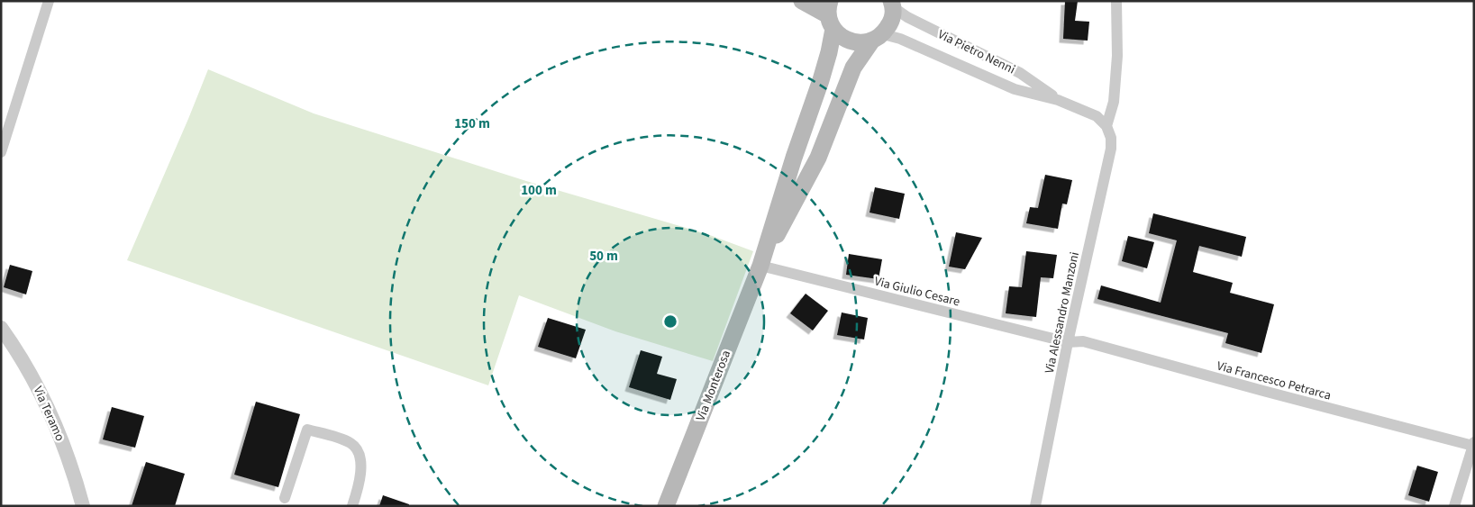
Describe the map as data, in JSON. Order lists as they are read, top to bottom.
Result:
{
  "streets": {
    "main road": ["Via Monterosa"],
    "street": [
      "Via Pietro Nenni",
      "Via Giulio Cesare",
      "Via Alessandro Manzoni",
      "Via Francesco Petrarca",
      "Via Teramo"
    ]
  },
  "crossings": [
    ["Via Pietro Nenni", "Via Alessandro Manzoni"],
    ["Via Pietro Nenni", "Via Monterosa"],
    ["Via Giulio Cesare", "Via Alessandro Manzoni"],
    ["Via Giulio Cesare", "Via Francesco Petrarca"],
    ["Via Giulio Cesare", "Via Monterosa"],
    ["Via Alessandro Manzoni", "Via Francesco Petrarca"]
  ],
  "rings": ["150 m", "100 m", "50 m"]
}
